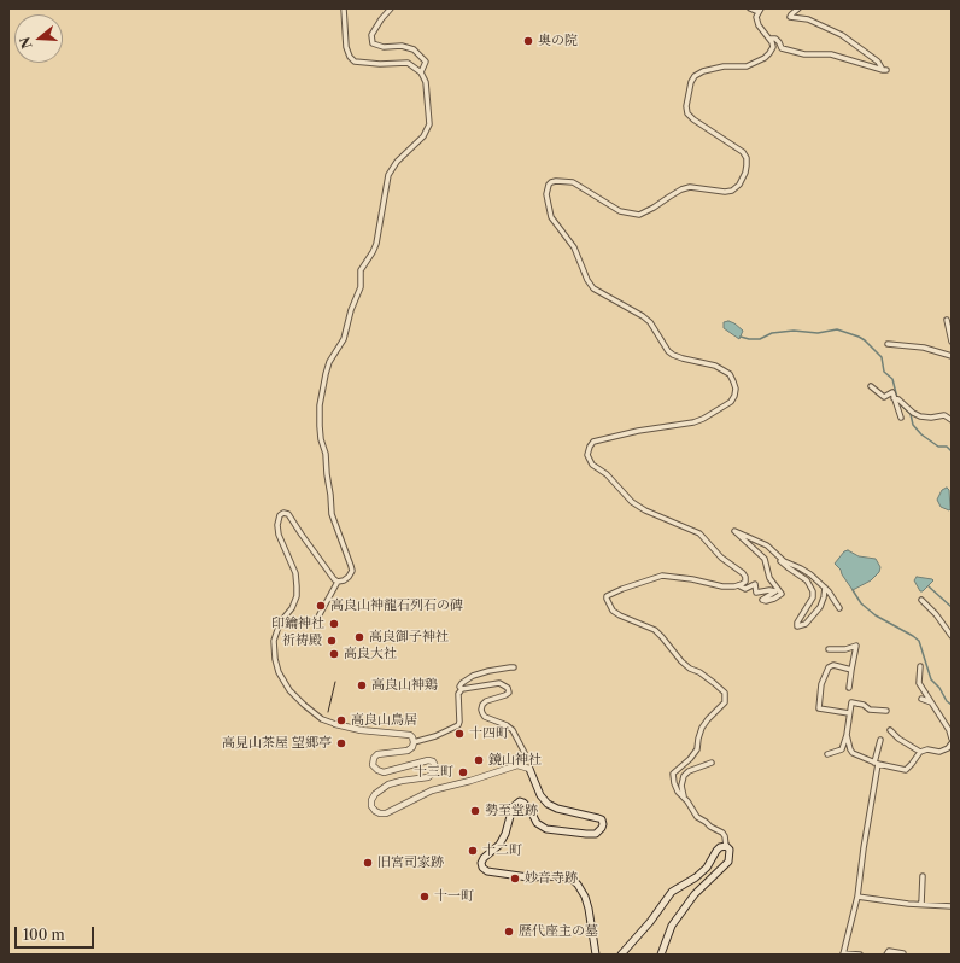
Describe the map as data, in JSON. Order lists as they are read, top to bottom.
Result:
{
  "places": [
    "奥の院",
    "高良山神龍石列石の碑",
    "印鑰神社",
    "高良御子神社",
    "祈祷殿",
    "高良大社",
    "高良山神鶏",
    "高良山鳥居",
    "十四町",
    "高見山茶屋 望郷亭",
    "鏡山神社",
    "十三町",
    "勢至堂跡",
    "十二町",
    "旧宮司家跡",
    "妙音寺跡",
    "十一町",
    "歴代座主の墓"
  ],
  "scale_bar": "100 m",
  "north": "left"
}
